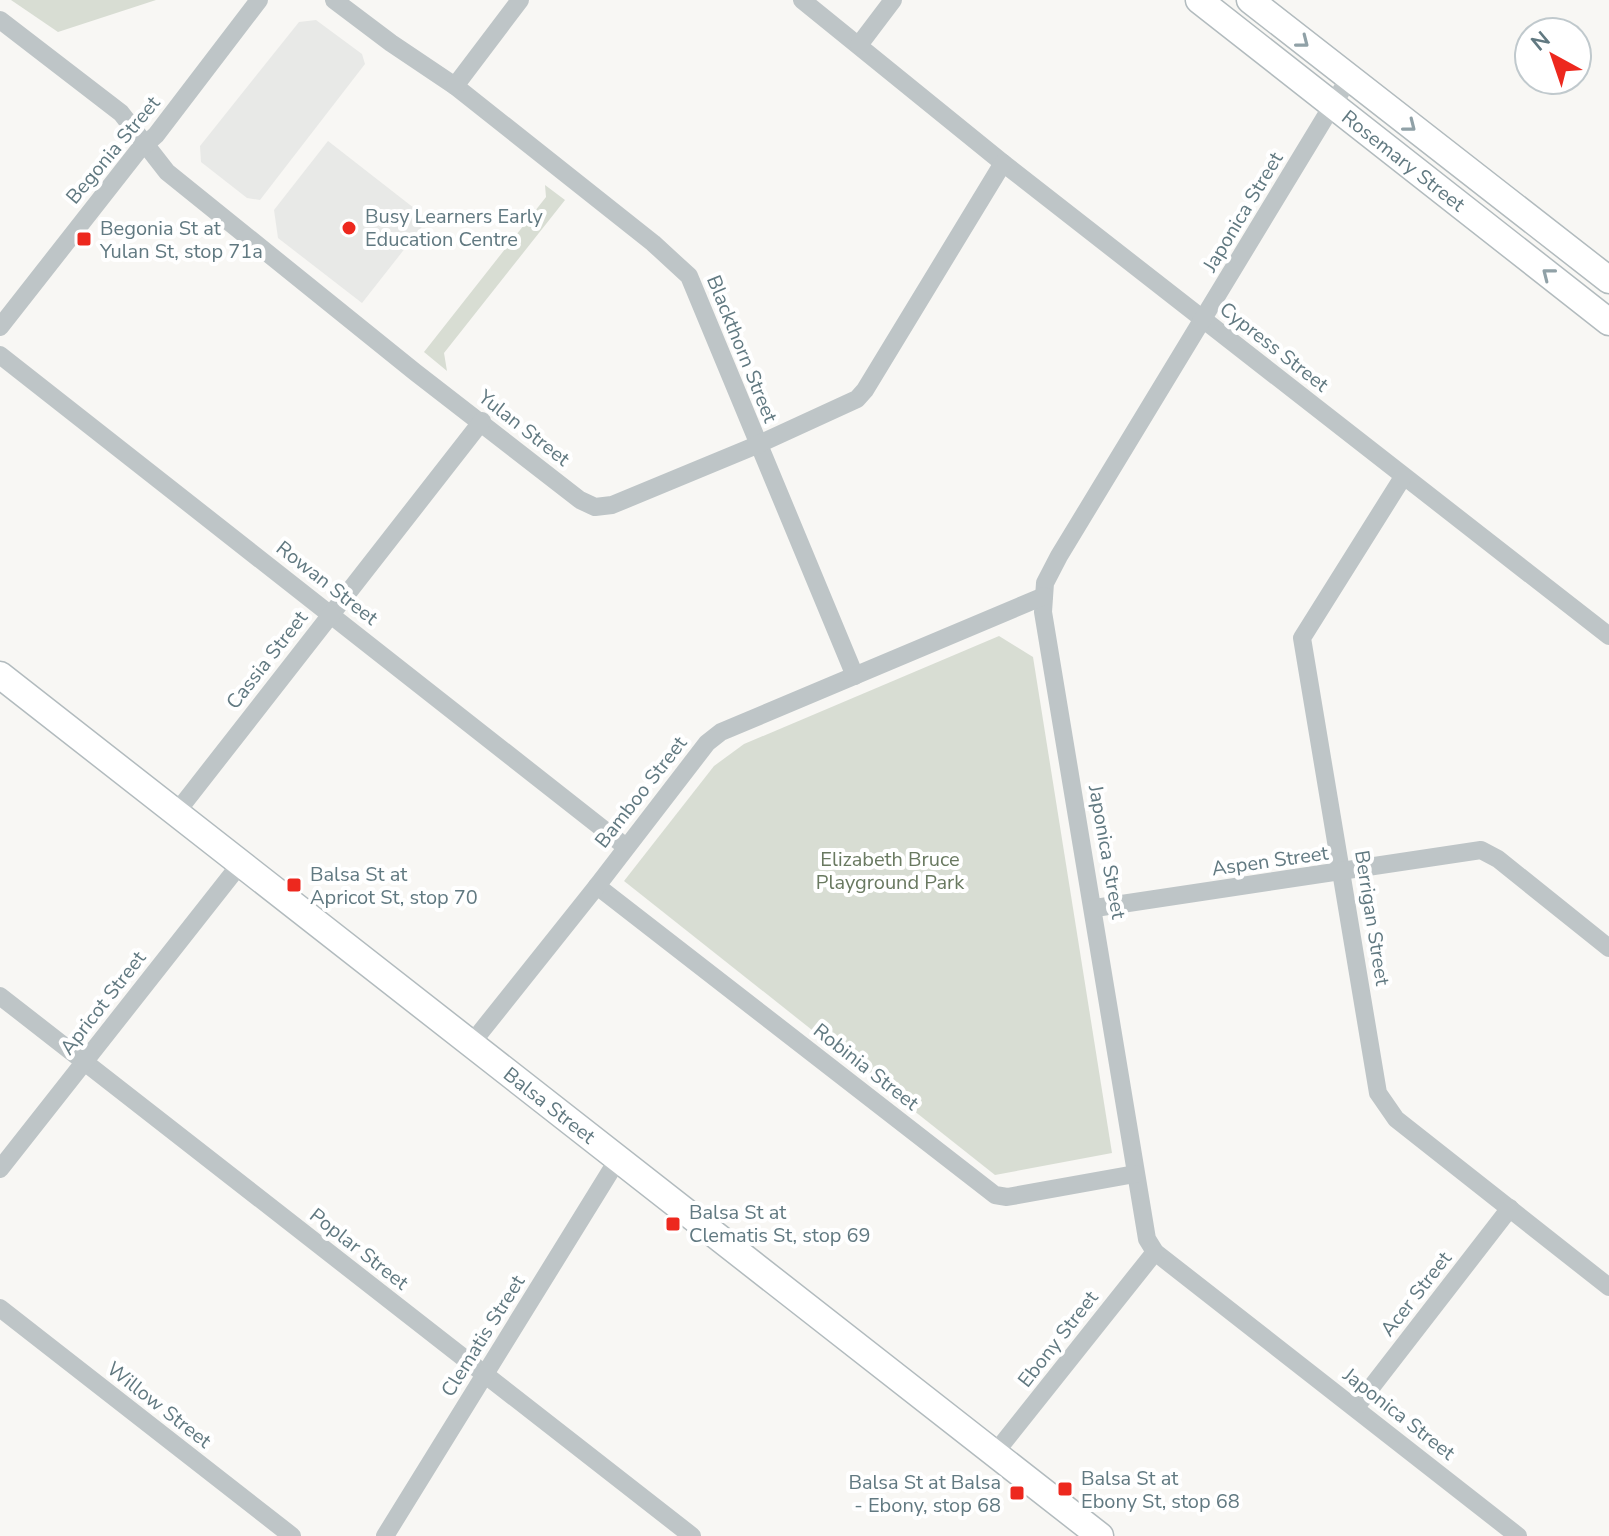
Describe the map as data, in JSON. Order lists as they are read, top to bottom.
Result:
{
  "streets": {
    "street": [
      "Begonia Street",
      "Rosemary Street",
      "Japonica Street",
      "Cypress Street",
      "Blackthorn Street",
      "Yulan Street",
      "Rowan Street",
      "Cassia Street",
      "Bamboo Street",
      "Aspen Street",
      "Berrigan Street",
      "Apricot Street",
      "Robinia Street",
      "Balsa Street",
      "Poplar Street",
      "Acer Street",
      "Clematis Street",
      "Ebony Street",
      "Willow Street"
    ]
  },
  "crossings": [
    ["Begonia Street", "Yulan Street"],
    ["Rosemary Street", "Japonica Street"],
    ["Japonica Street", "Cypress Street"],
    ["Japonica Street", "Bamboo Street"],
    ["Japonica Street", "Aspen Street"],
    ["Japonica Street", "Robinia Street"],
    ["Japonica Street", "Acer Street"],
    ["Japonica Street", "Ebony Street"],
    ["Cypress Street", "Yulan Street"],
    ["Cypress Street", "Berrigan Street"],
    ["Blackthorn Street", "Yulan Street"],
    ["Blackthorn Street", "Bamboo Street"],
    ["Yulan Street", "Cassia Street"],
    ["Rowan Street", "Cassia Street"],
    ["Rowan Street", "Bamboo Street"],
    ["Cassia Street", "Balsa Street"],
    ["Bamboo Street", "Robinia Street"],
    ["Bamboo Street", "Balsa Street"],
    ["Aspen Street", "Berrigan Street"],
    ["Berrigan Street", "Acer Street"],
    ["Apricot Street", "Balsa Street"],
    ["Apricot Street", "Poplar Street"],
    ["Balsa Street", "Clematis Street"],
    ["Balsa Street", "Ebony Street"],
    ["Poplar Street", "Clematis Street"]
  ],
  "parks": ["Elizabeth Bruce Playground Park"],
  "places": {
    "other": ["Busy Learners Early Education Centre"],
    "transit": [
      "Begonia St at Yulan St, stop 71a",
      "Balsa St at Apricot St, stop 70",
      "Balsa St at Clematis St, stop 69",
      "Balsa St at Ebony St, stop 68",
      "Balsa St at Balsa - Ebony, stop 68"
    ]
  },
  "north": "top left"
}
